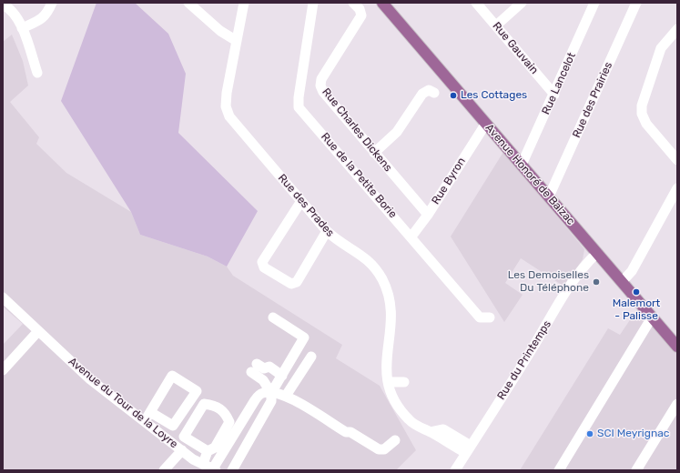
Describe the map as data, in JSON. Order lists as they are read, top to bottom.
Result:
{
  "streets": {
    "main road": ["Avenue Honoré de Balzac"],
    "street": [
      "Rue Gauvain",
      "Rue Lancelot",
      "Rue des Prairies",
      "Rue Charles Dickens",
      "Rue de la Petite Borie",
      "Rue Byron",
      "Rue des Prades",
      "Rue du Printemps",
      "Avenue du Tour de la Loyre"
    ]
  },
  "crossings": [
    ["Rue Gauvain", "Rue Lancelot"],
    ["Rue Lancelot", "Avenue Honoré de Balzac"],
    ["Rue des Prairies", "Avenue Honoré de Balzac"],
    ["Rue Charles Dickens", "Rue Byron"],
    ["Avenue Honoré de Balzac", "Rue Byron"],
    ["Avenue Honoré de Balzac", "Rue du Printemps"],
    ["Rue de la Petite Borie", "Rue Byron"],
    ["Rue des Prades", "Rue du Printemps"]
  ],
  "places": [
    "Les Cottages",
    "Les Demoiselles Du Téléphone",
    "Malemort - Palisse",
    "SCI Meyrignac"
  ]
}
